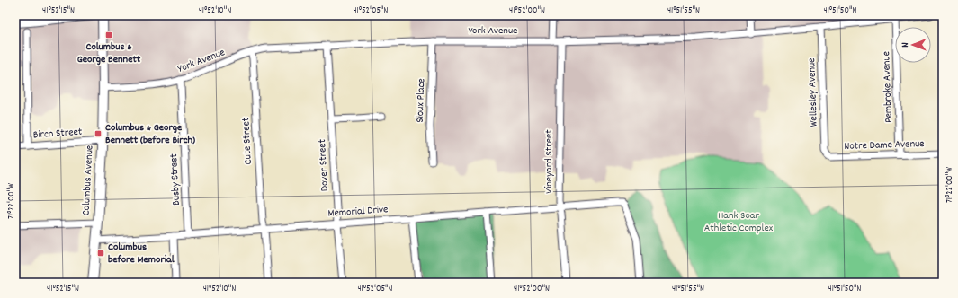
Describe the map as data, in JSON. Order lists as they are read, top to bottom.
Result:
{
  "streets": {
    "street": [
      "York Avenue",
      "Pembroke Avenue",
      "Wellesley Avenue",
      "Sioux Place",
      "Birch Street",
      "Cute Street",
      "Notre Dame Avenue",
      "Vineyard Street",
      "Dover Street",
      "Busby Street",
      "Columbus Avenue",
      "Memorial Drive"
    ]
  },
  "crossings": [
    ["York Avenue", "Pembroke Avenue"],
    ["York Avenue", "Wellesley Avenue"],
    ["York Avenue", "Sioux Place"],
    ["York Avenue", "Cute Street"],
    ["York Avenue", "Vineyard Street"],
    ["York Avenue", "Dover Street"],
    ["York Avenue", "Busby Street"],
    ["York Avenue", "Columbus Avenue"],
    ["Pembroke Avenue", "Notre Dame Avenue"],
    ["Wellesley Avenue", "Notre Dame Avenue"],
    ["Birch Street", "Columbus Avenue"],
    ["Cute Street", "Memorial Drive"],
    ["Vineyard Street", "Memorial Drive"],
    ["Dover Street", "Memorial Drive"],
    ["Busby Street", "Memorial Drive"],
    ["Columbus Avenue", "Memorial Drive"]
  ],
  "parks": ["Hank Soar Athletic Complex"],
  "places": {
    "transit": ["Columbus & George Bennett", "Columbus & George Bennett (before Birch)", "Columbus before Memorial"]
  },
  "north": "left",
  "coordinates": [
    "41°52'15\"N",
    "41°52'10\"N",
    "41°52'05\"N",
    "41°52'00\"N",
    "41°51'55\"N",
    "41°51'50\"N",
    "71°22'00\"W"
  ]
}
